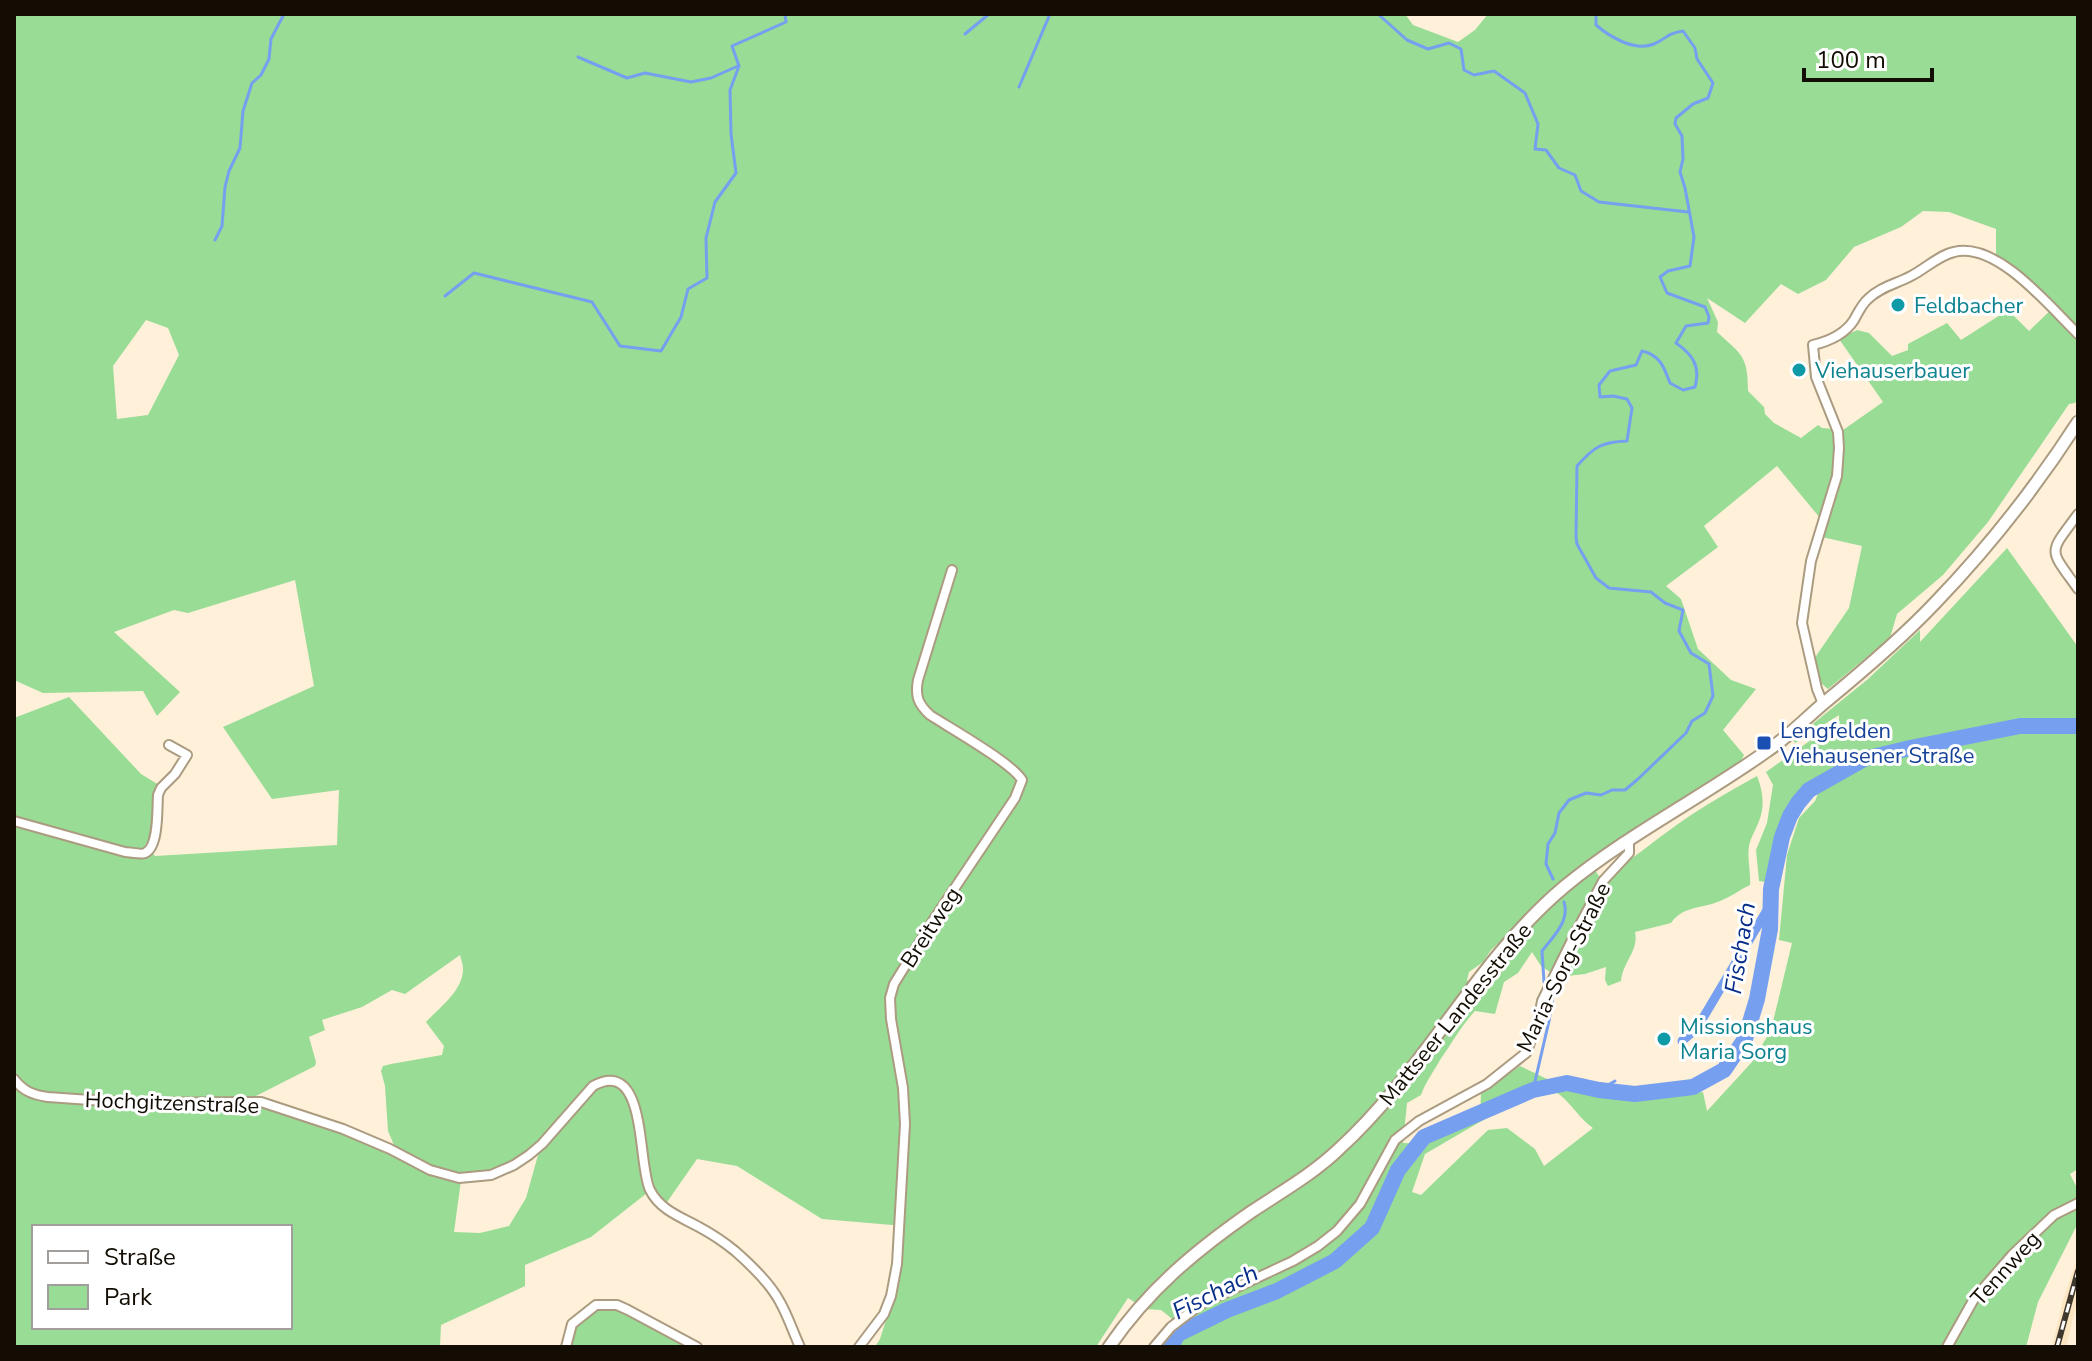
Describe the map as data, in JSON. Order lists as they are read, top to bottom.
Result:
{
  "streets": {
    "main road": ["Mattseer Landesstraße"],
    "street": [
      "Breitweg",
      "Maria-Sorg-Straße",
      "Hochgitzenstraße",
      "Tennweg"
    ]
  },
  "crossings": [
    ["Maria-Sorg-Straße", "Mattseer Landesstraße"]
  ],
  "water": ["Fischach"],
  "places": {
    "other": ["Feldbacher", "Viehauserbauer", "Missionshaus Maria Sorg"],
    "transit": ["Lengfelden Viehausener Straße"]
  },
  "legend": ["Straße", "Park"],
  "scale_bar": "100 m"
}
